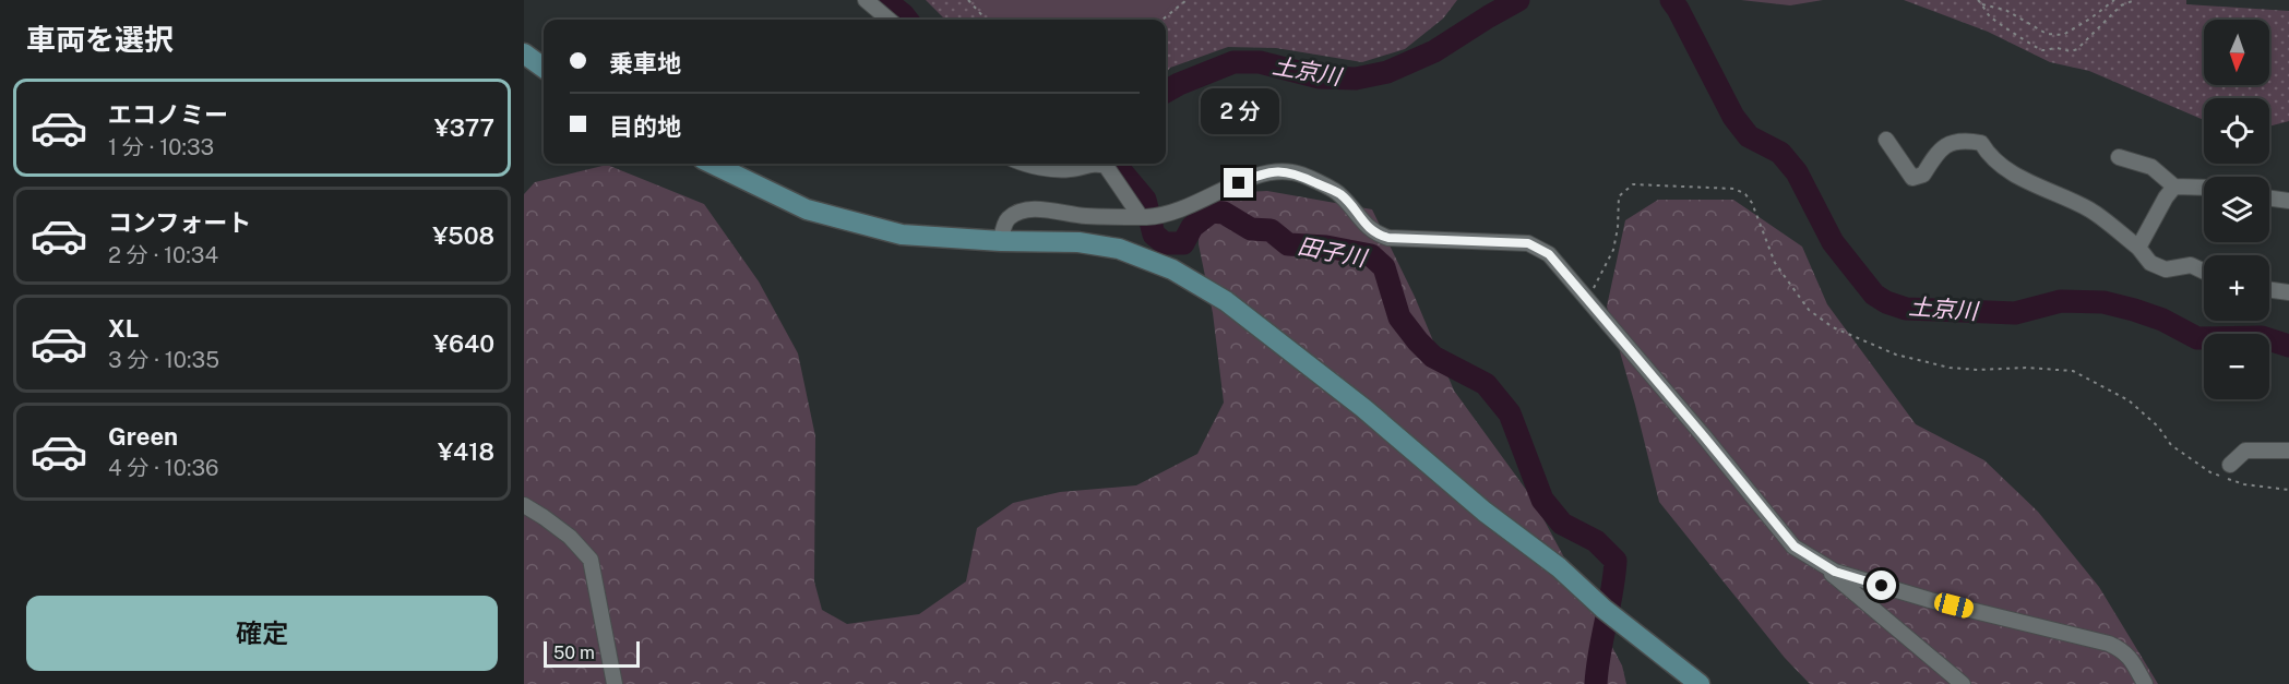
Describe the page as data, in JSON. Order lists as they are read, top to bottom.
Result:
{
  "water": ["土京川", "田子川"],
  "scale_bar": "50 m",
  "north": "bottom",
  "page": {
    "heading": "車両を選択",
    "map_buttons": ["+", "−"],
    "banner": ["乗車地", "目的地"],
    "list": [
      {
        "name": "エコノミー",
        "note": "1 分 · 10:33",
        "value": "¥377"
      },
      {
        "name": "コンフォート",
        "note": "2 分 · 10:34",
        "value": "¥508"
      },
      {
        "name": "XL",
        "note": "3 分 · 10:35",
        "value": "¥640"
      },
      {
        "name": "Green",
        "note": "4 分 · 10:36",
        "value": "¥418"
      }
    ],
    "bubble": "2 分",
    "buttons": "確定",
    "scale": "50 m"
  }
}
